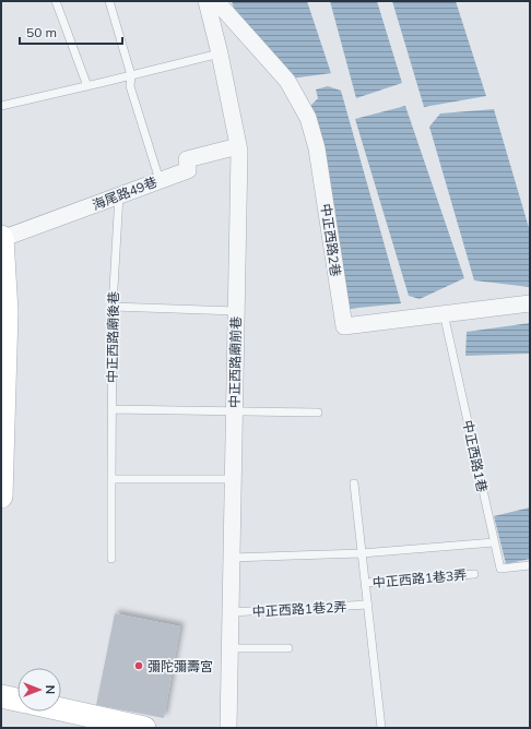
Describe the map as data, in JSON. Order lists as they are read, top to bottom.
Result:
{
  "streets": {
    "street": ["海尾路49巷", "中正西路2巷", "中正西路廟前巷"],
    "lane": [
      "中正西路廟後巷",
      "中正西路1巷",
      "中正西路1巷3弄",
      "中正西路1巷2弄"
    ]
  },
  "crossings": [
    ["海尾路49巷", "中正西路廟後巷"],
    ["海尾路49巷", "中正西路廟前巷"],
    ["中正西路2巷", "中正西路1巷"],
    ["中正西路廟前巷", "中正西路1巷2弄"]
  ],
  "places": ["彌陀彌壽宮"],
  "scale_bar": "50 m",
  "north": "right"
}
